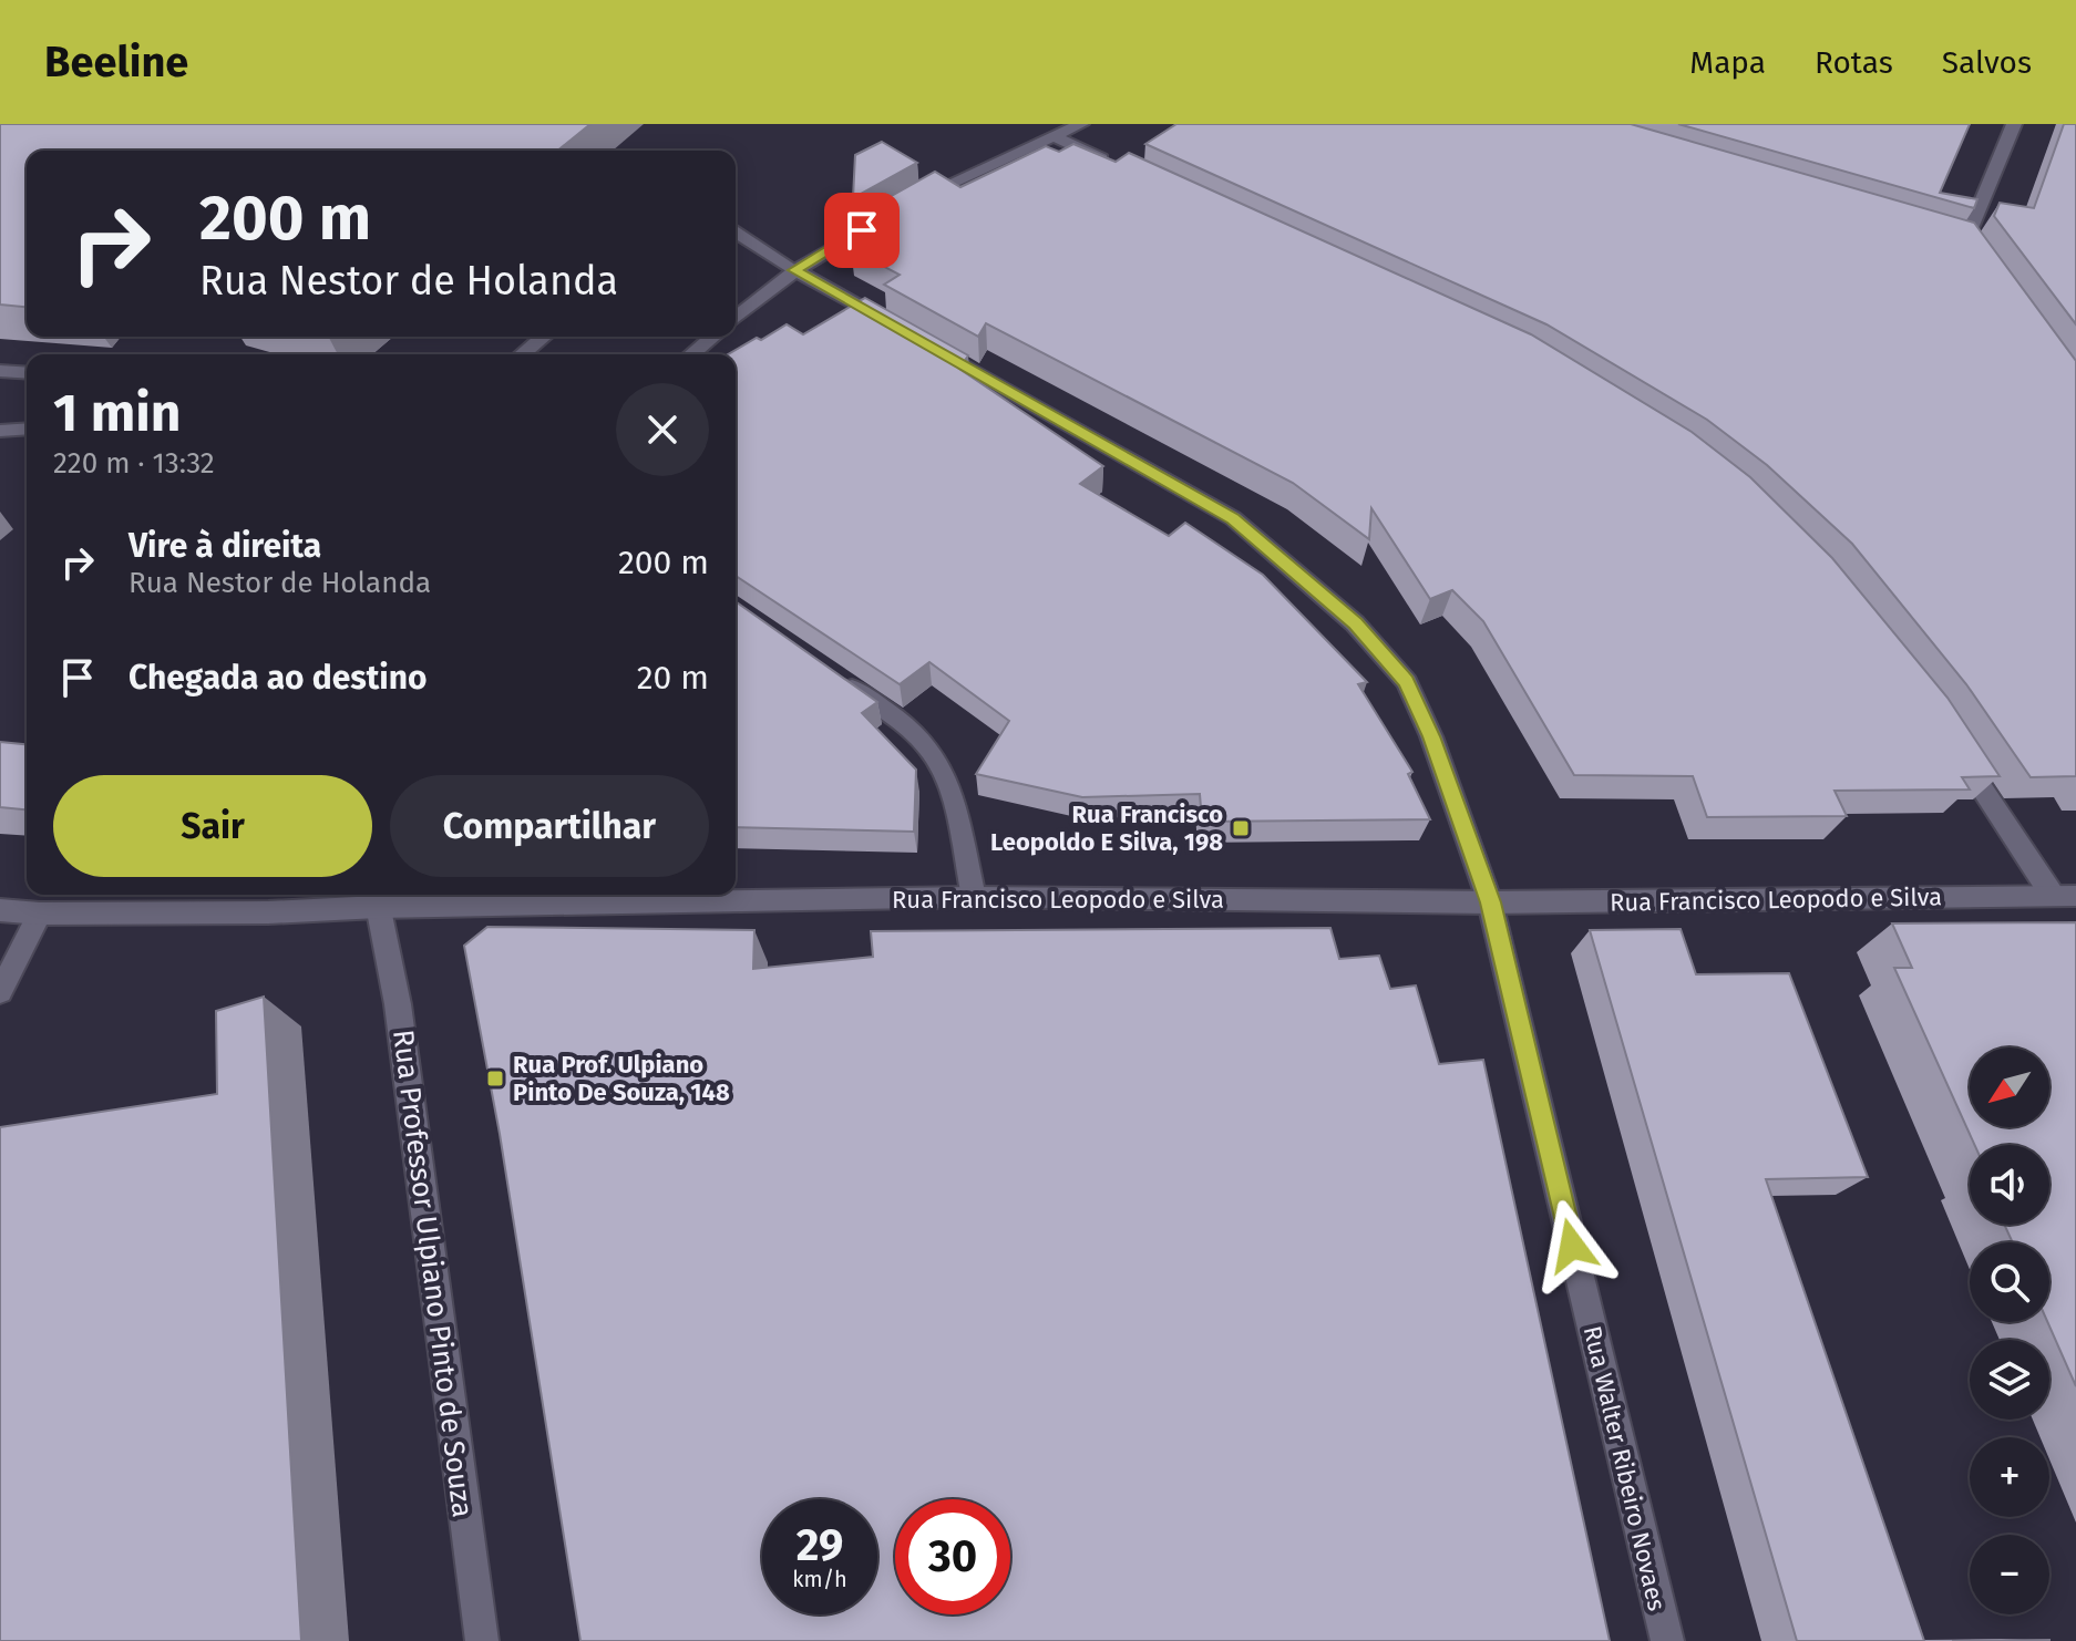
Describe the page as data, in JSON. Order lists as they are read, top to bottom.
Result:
{
  "streets": {
    "street": ["Rua Francisco Leopodo e Silva", "Rua Professor Ulpiano Pinto de Souza", "Rua Walter Ribeiro Novaes"]
  },
  "crossings": [
    ["Rua Francisco Leopodo e Silva", "Rua Professor Ulpiano Pinto de Souza"],
    ["Rua Francisco Leopodo e Silva", "Rua Walter Ribeiro Novaes"]
  ],
  "places": {
    "transit": ["Rua Francisco Leopoldo E Silva, 198", "Rua Prof. Ulpiano Pinto De Souza, 148"]
  },
  "north": "bottom left",
  "page": {
    "header": "Beeline",
    "nav": ["Mapa", "Rotas", "Salvos"],
    "turn": ["200 m", "Rua Nestor de Holanda"],
    "heading": ["1 min", "220 m · 13:32"],
    "list": [
      {
        "name": "Vire à direita",
        "note": "Rua Nestor de Holanda",
        "value": "200 m"
      },
      {
        "name": "Chegada ao destino",
        "value": "20 m"
      }
    ],
    "buttons": ["Sair", "Compartilhar"],
    "map_buttons": ["+", "−"],
    "speed": "29 km/h",
    "limit": "30"
  }
}
